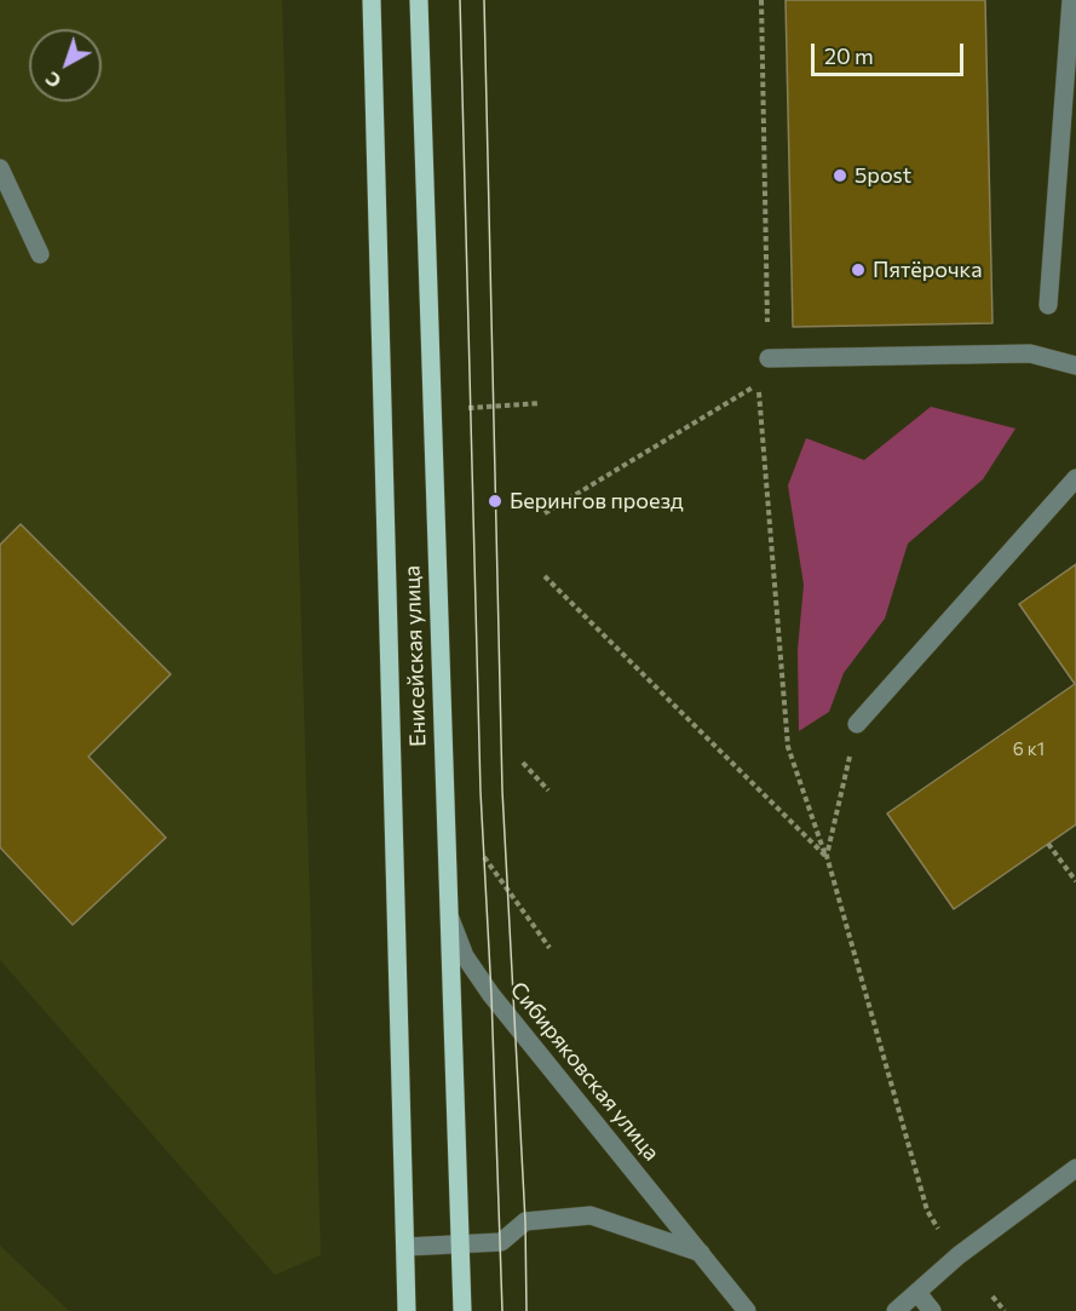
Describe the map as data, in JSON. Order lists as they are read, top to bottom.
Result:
{
  "streets": {
    "main road": ["Енисейская улица"],
    "street": ["Сибиряковская улица"]
  },
  "crossings": [
    ["Енисейская улица", "Сибиряковская улица"]
  ],
  "places": ["5post", "Пятёрочка", "Берингов проезд"],
  "house_numbers": ["6 к1"],
  "scale_bar": "20 m",
  "north": "bottom left"
}
